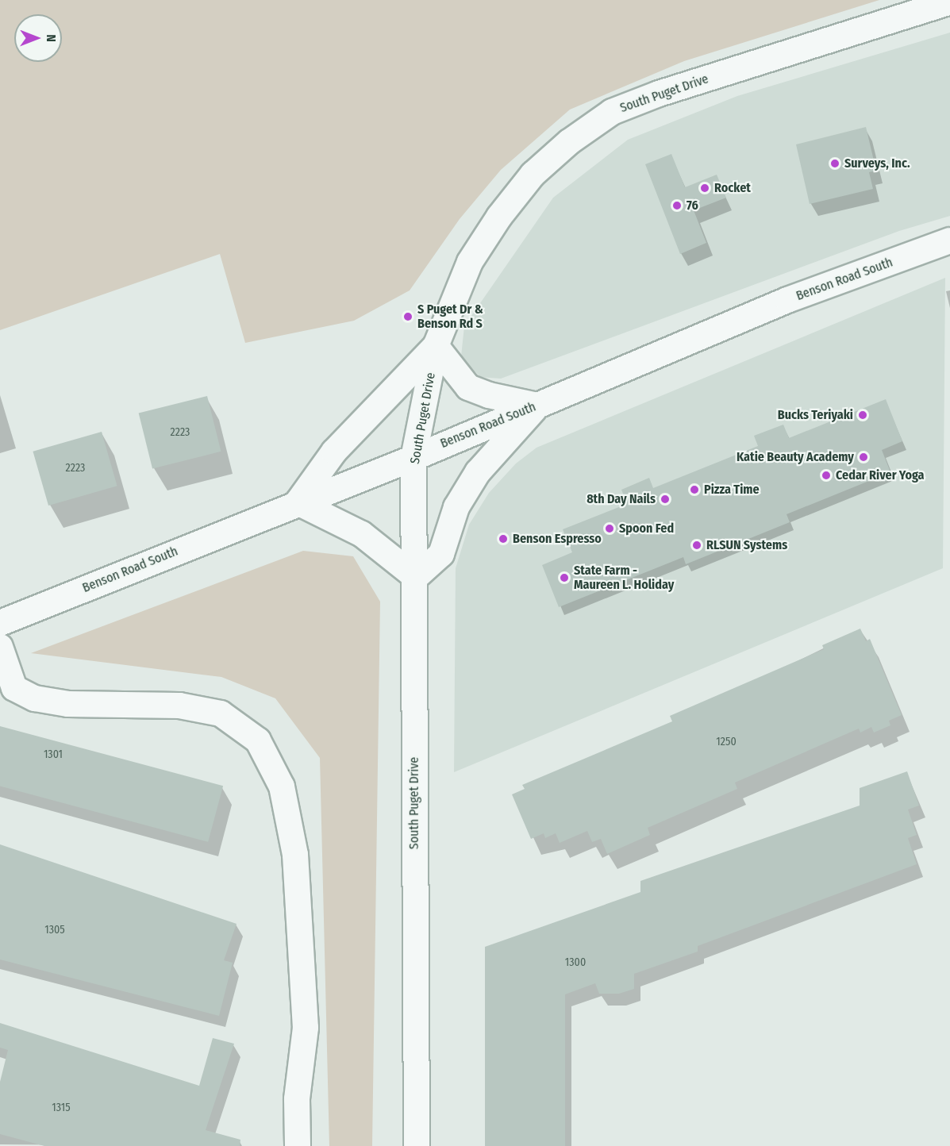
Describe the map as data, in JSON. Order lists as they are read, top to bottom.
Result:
{
  "streets": {
    "street": ["South Puget Drive", "Benson Road South"]
  },
  "crossings": [
    ["South Puget Drive", "Benson Road South"]
  ],
  "places": [
    "Surveys, Inc.",
    "Rocket",
    "76",
    "S Puget Dr & Benson Rd S",
    "Bucks Teriyaki",
    "Katie Beauty Academy",
    "Cedar River Yoga",
    "Pizza Time",
    "8th Day Nails",
    "Spoon Fed",
    "Benson Espresso",
    "RLSUN Systems",
    "State Farm - Maureen L. Holiday"
  ],
  "house_numbers": [
    "2223",
    "2223",
    "1250",
    "1301",
    "1305",
    "1300",
    "1315"
  ],
  "north": "right"
}
